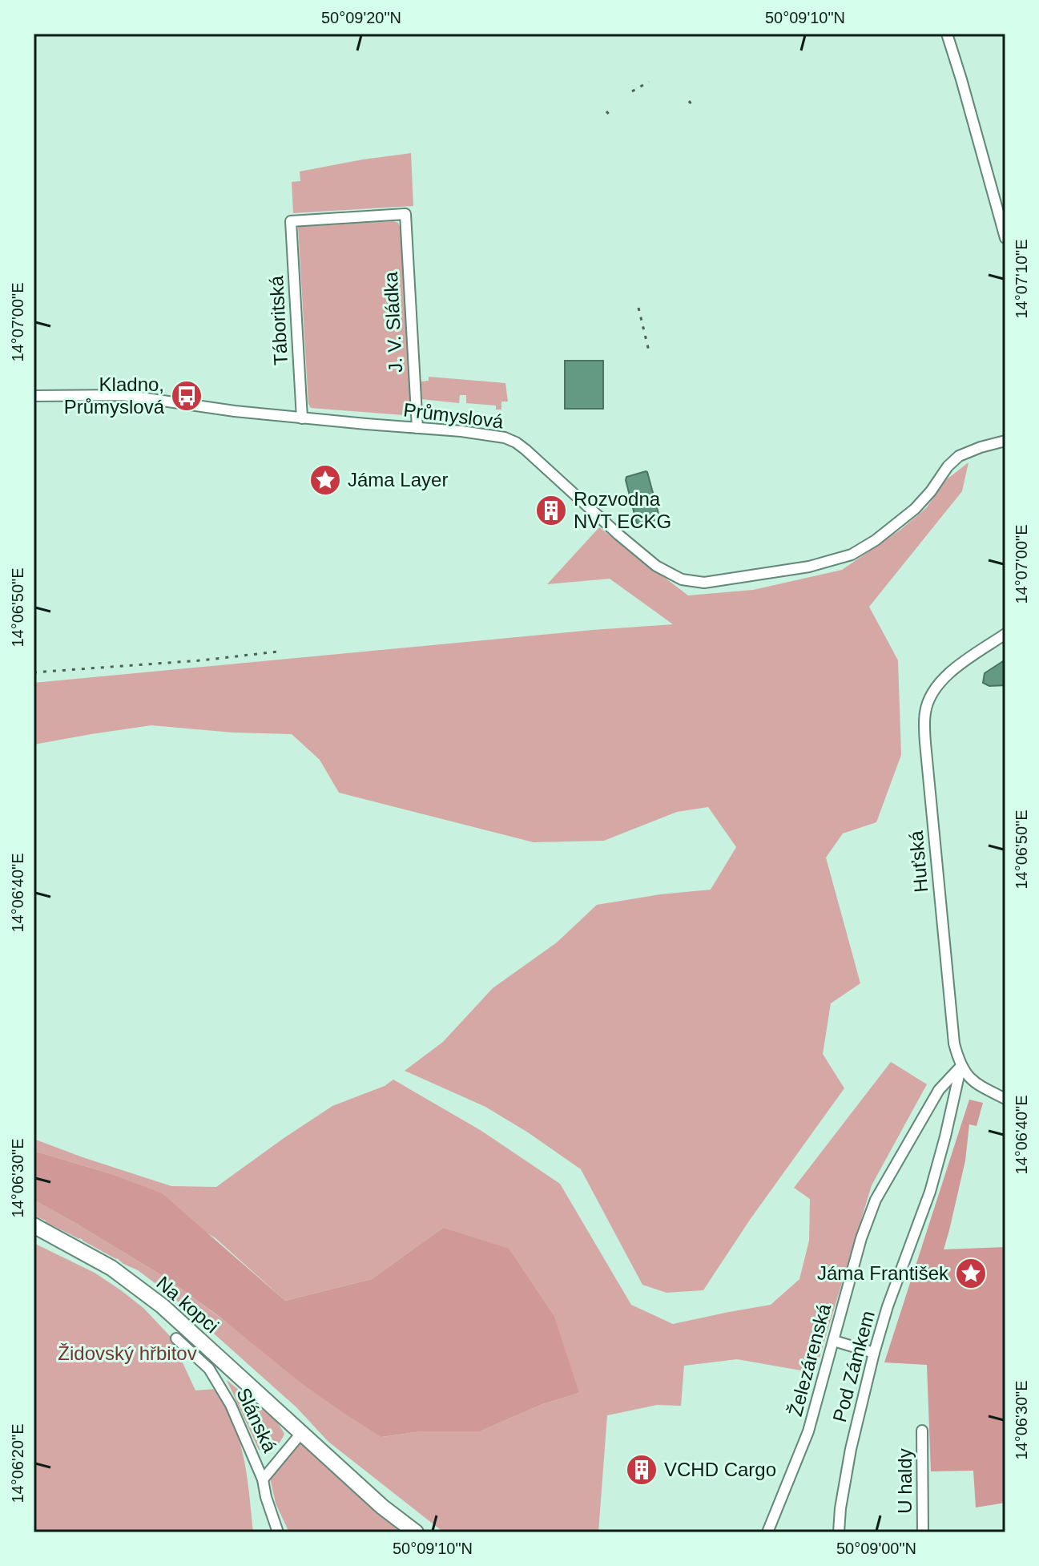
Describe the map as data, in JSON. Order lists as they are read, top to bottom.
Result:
{
  "streets": {
    "main road": ["Na kopci", "Slánská"],
    "street": [
      "Táboritská",
      "J. V. Sládka",
      "Průmyslová",
      "Huťská",
      "Železárenská",
      "Pod Zámkem",
      "U haldy"
    ]
  },
  "crossings": [
    ["Táboritská", "J. V. Sládka"],
    ["Táboritská", "Průmyslová"],
    ["J. V. Sládka", "Průmyslová"],
    ["Huťská", "Železárenská"],
    ["Huťská", "Pod Zámkem"],
    ["Na kopci", "Slánská"],
    ["Železárenská", "Pod Zámkem"]
  ],
  "parks": ["Židovský hřbitov"],
  "places": {
    "bus stop": ["Kladno, Průmyslová"],
    "place": ["Jáma Layer", "Jáma František"],
    "building": ["Rozvodna NVT ECKG", "VCHD Cargo"]
  },
  "coordinates": [
    "50°09'20\"N",
    "50°09'10\"N",
    "14°07'10\"E",
    "14°07'00\"E",
    "14°06'50\"E",
    "14°06'40\"E",
    "14°06'30\"E",
    "14°06'20\"E",
    "50°09'00\"N"
  ]
}
